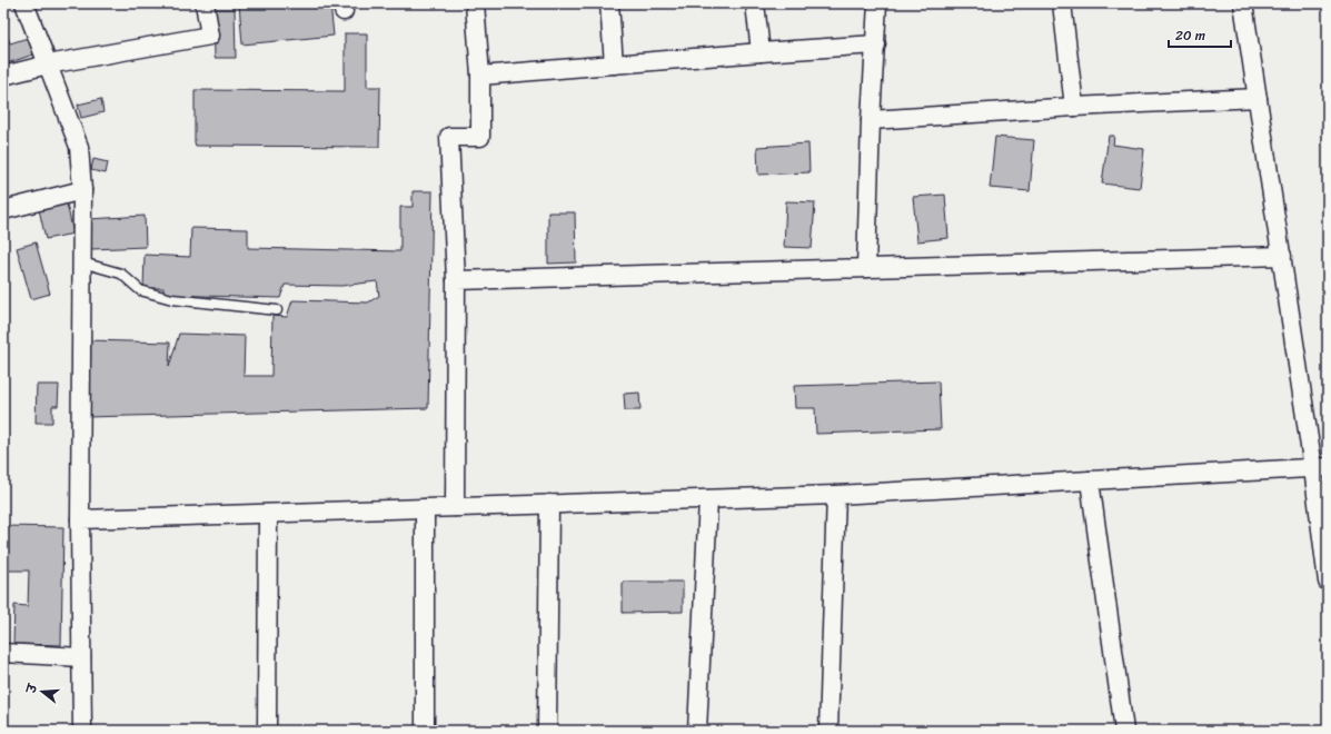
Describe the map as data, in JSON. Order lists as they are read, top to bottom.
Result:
{
  "scale_bar": "20 m",
  "north": "left"
}
